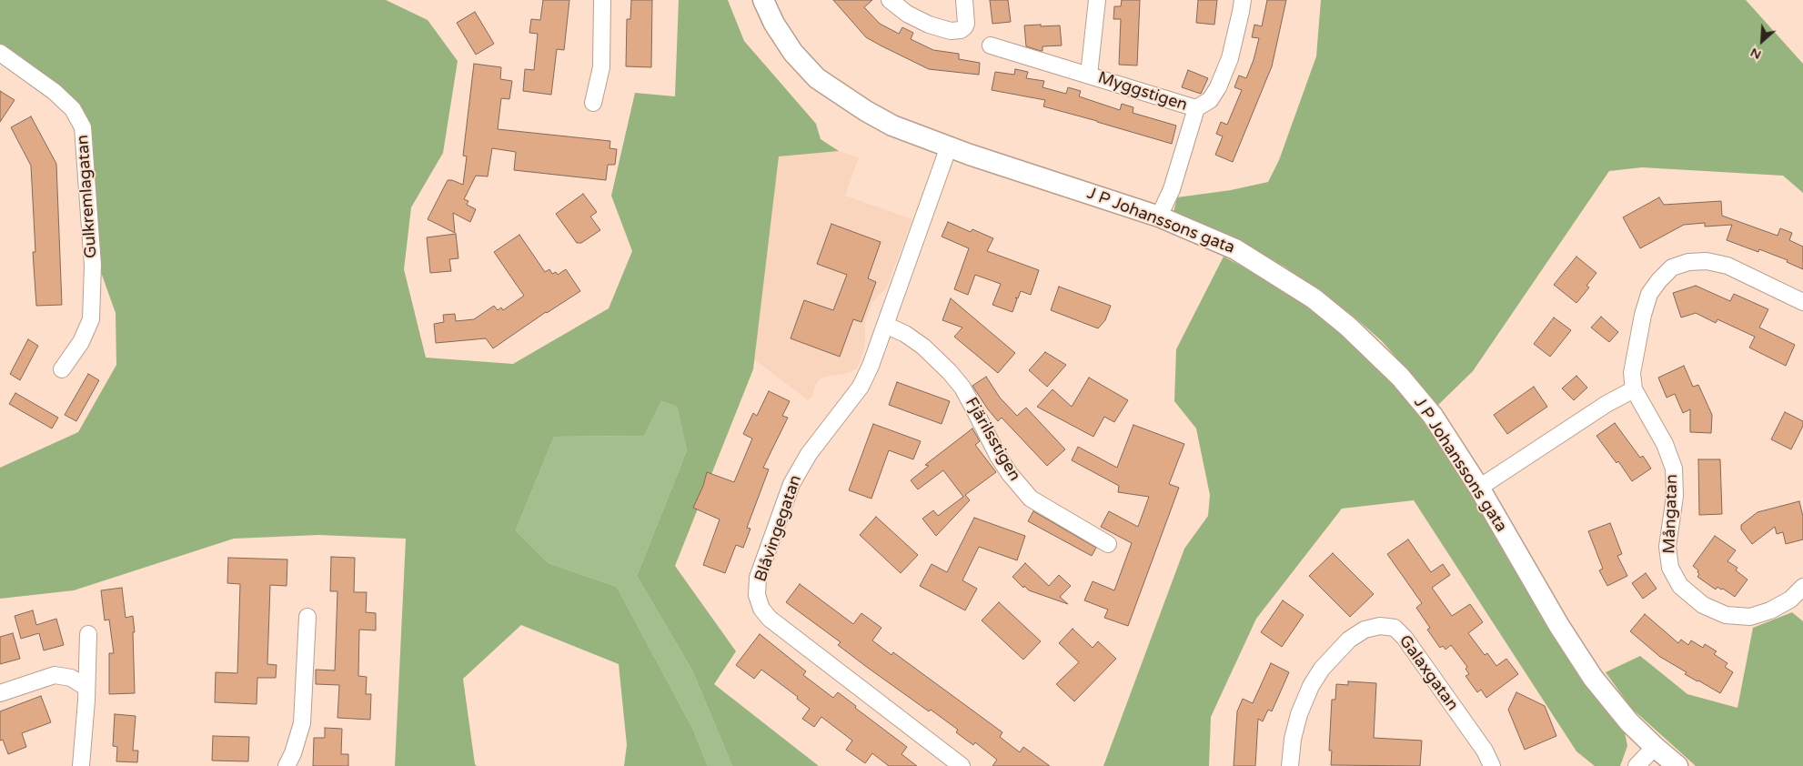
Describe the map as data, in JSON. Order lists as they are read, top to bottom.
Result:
{
  "streets": {
    "street": [
      "Myggstigen",
      "Gulkremlagatan",
      "J P Johanssons gata",
      "Fjärilsstigen",
      "Mångatan",
      "Blåvingegatan",
      "Galaxgatan"
    ]
  },
  "crossings": [
    ["Myggstigen", "J P Johanssons gata"],
    ["J P Johanssons gata", "Blåvingegatan"],
    ["Fjärilsstigen", "Blåvingegatan"]
  ],
  "north": "bottom left"
}
